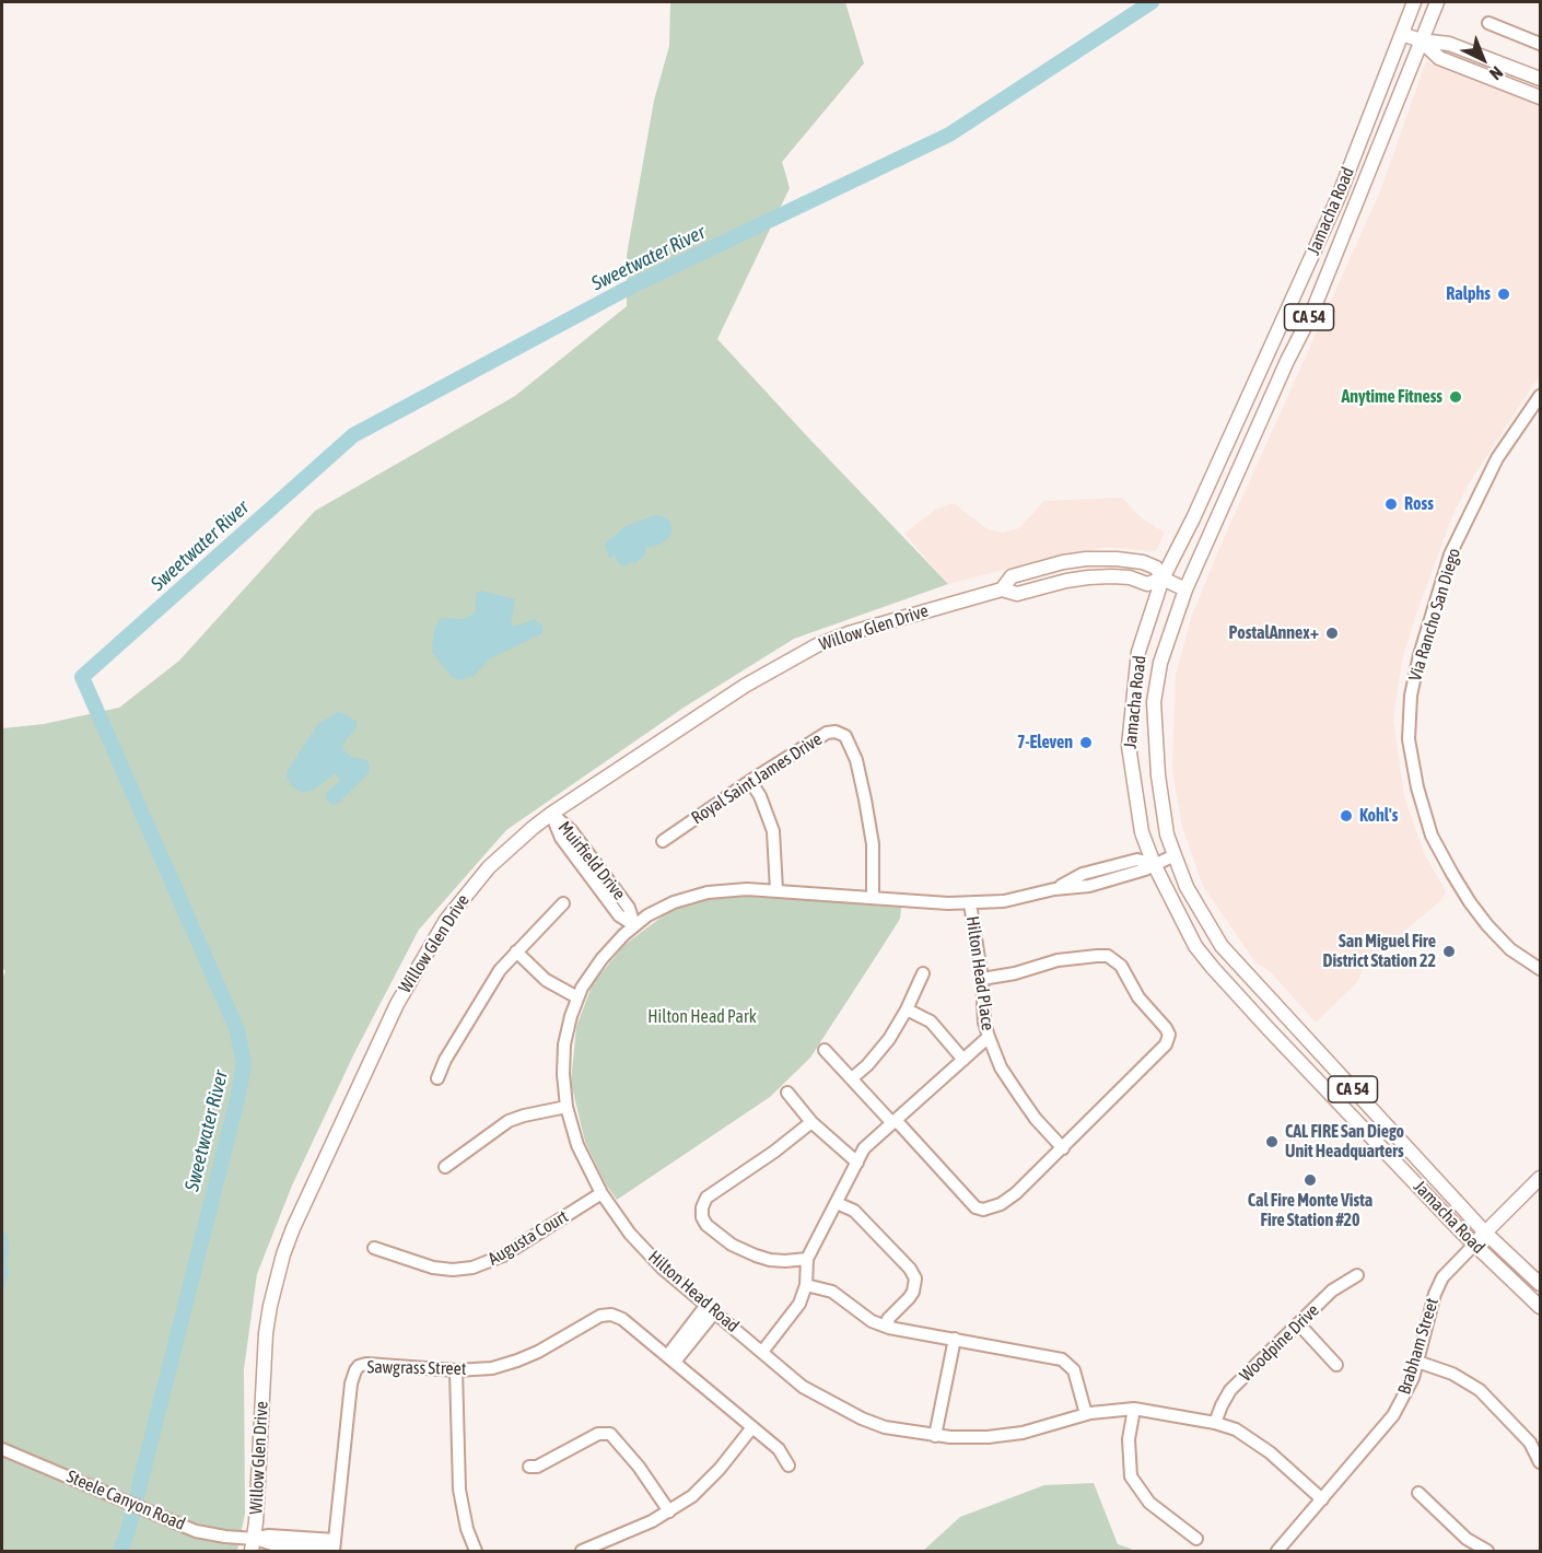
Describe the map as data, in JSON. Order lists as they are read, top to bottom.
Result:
{
  "streets": {
    "main road": [
      "Jamacha Road",
      "CA 54",
      "Willow Glen Drive",
      "Brabham Street"
    ],
    "street": [
      "Via Rancho San Diego",
      "Royal Saint James Drive",
      "Muirfield Drive",
      "Hilton Head Place",
      "Augusta Court",
      "Hilton Head Road",
      "Woodpine Drive",
      "Sawgrass Street",
      "Steele Canyon Road"
    ]
  },
  "crossings": [
    ["Jamacha Road", "Willow Glen Drive"],
    ["Jamacha Road", "Hilton Head Road"],
    ["Jamacha Road", "Brabham Street"],
    ["Willow Glen Drive", "Muirfield Drive"],
    ["Willow Glen Drive", "Steele Canyon Road"],
    ["Royal Saint James Drive", "Hilton Head Road"],
    ["Muirfield Drive", "Hilton Head Road"],
    ["Hilton Head Place", "Hilton Head Road"],
    ["Augusta Court", "Hilton Head Road"],
    ["Hilton Head Road", "Woodpine Drive"],
    ["Hilton Head Road", "Brabham Street"],
    ["Sawgrass Street", "Steele Canyon Road"]
  ],
  "water": ["Sweetwater River"],
  "parks": ["Hilton Head Park"],
  "places": [
    "Ralphs",
    "Anytime Fitness",
    "Ross",
    "PostalAnnex+",
    "7-Eleven",
    "Kohl's",
    "San Miguel Fire District Station 22",
    "CAL FIRE San Diego Unit Headquarters",
    "Cal Fire Monte Vista Fire Station #20"
  ],
  "north": "bottom right"
}
